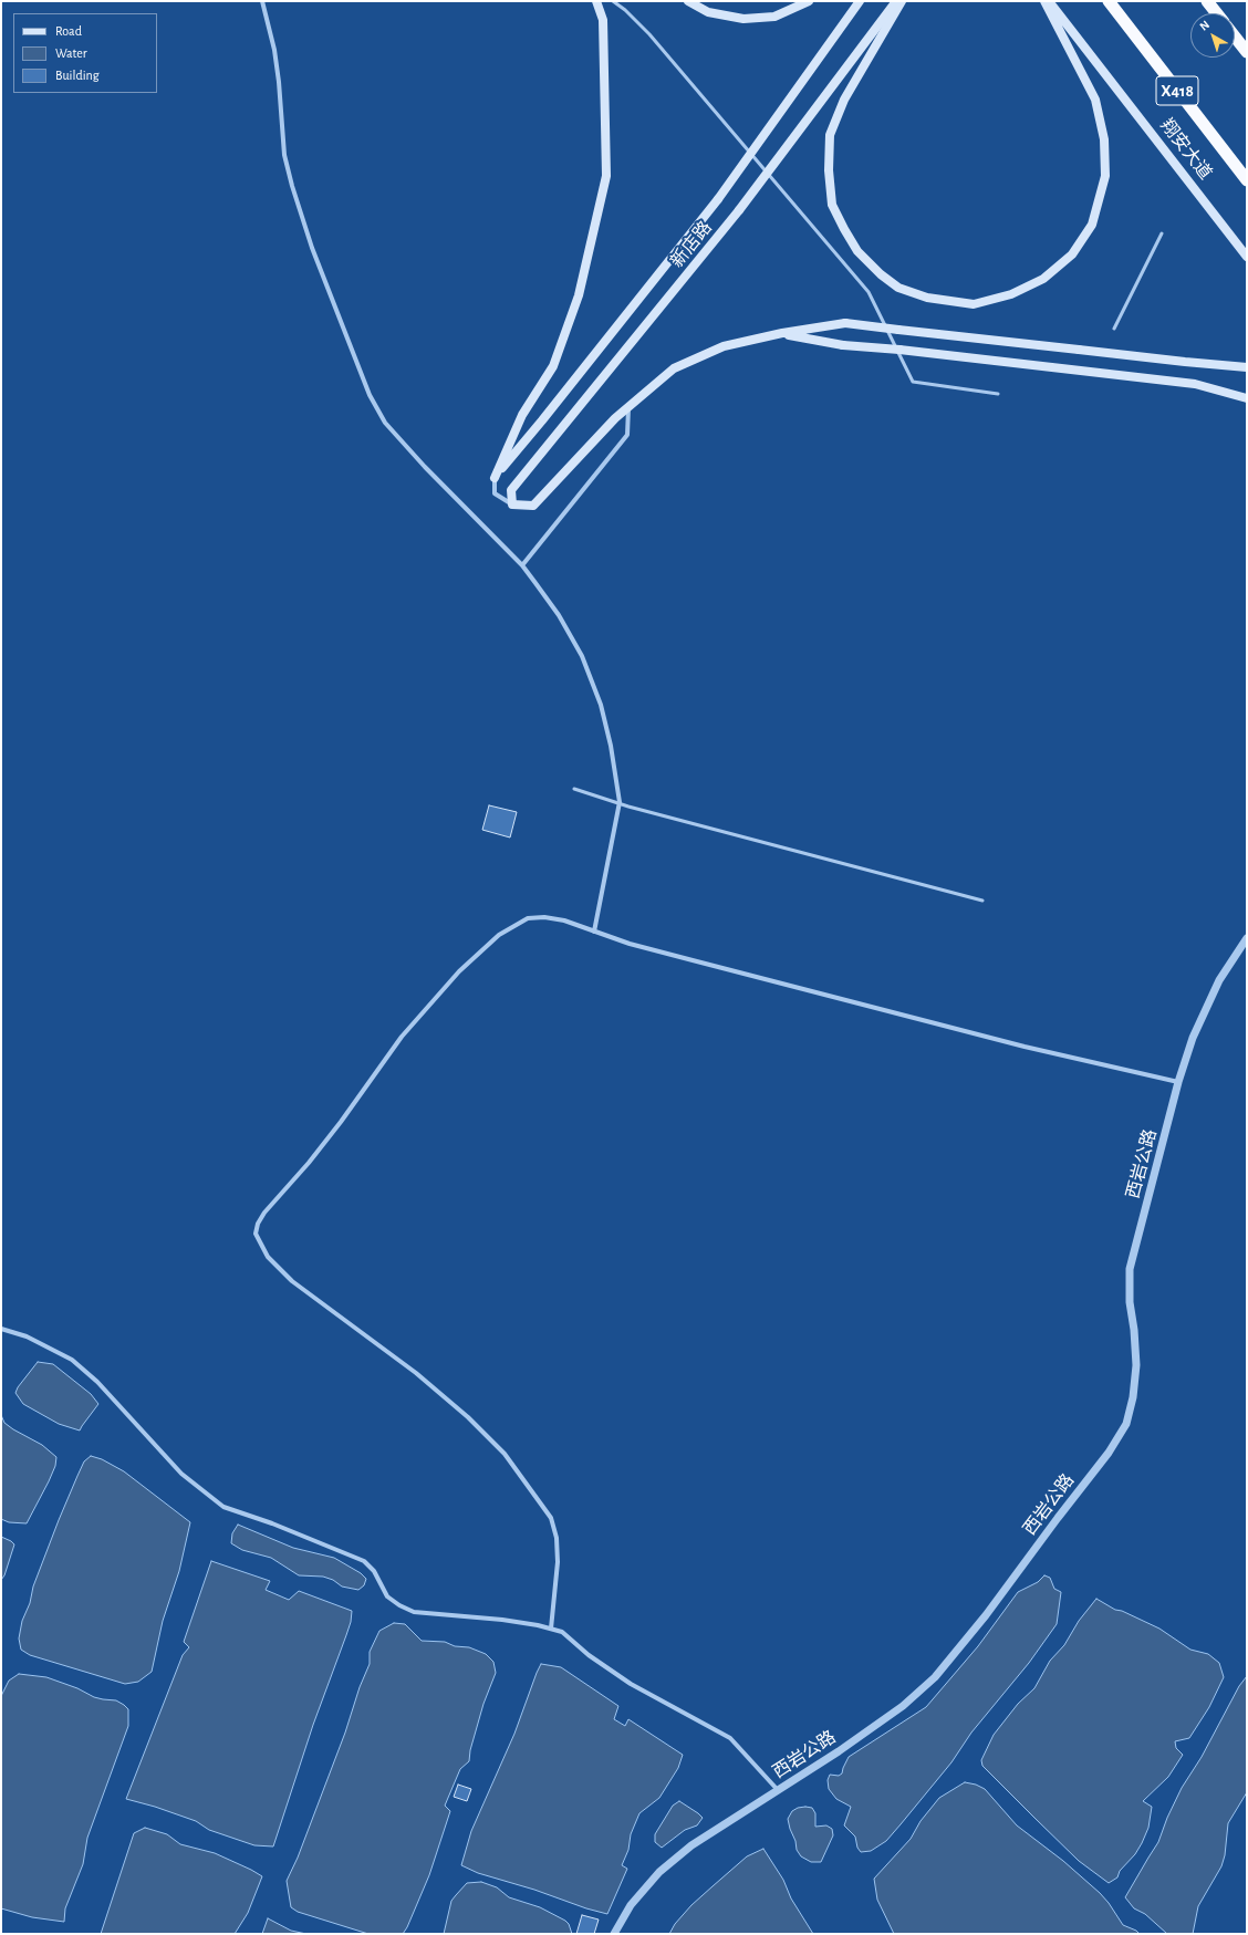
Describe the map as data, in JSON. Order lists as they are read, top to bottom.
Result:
{
  "streets": {
    "highway": ["X418", "翔安大道"],
    "main road": ["新店路"],
    "street": ["西岩公路"]
  },
  "legend": ["Road", "Water", "Building"],
  "north": "top left"
}
